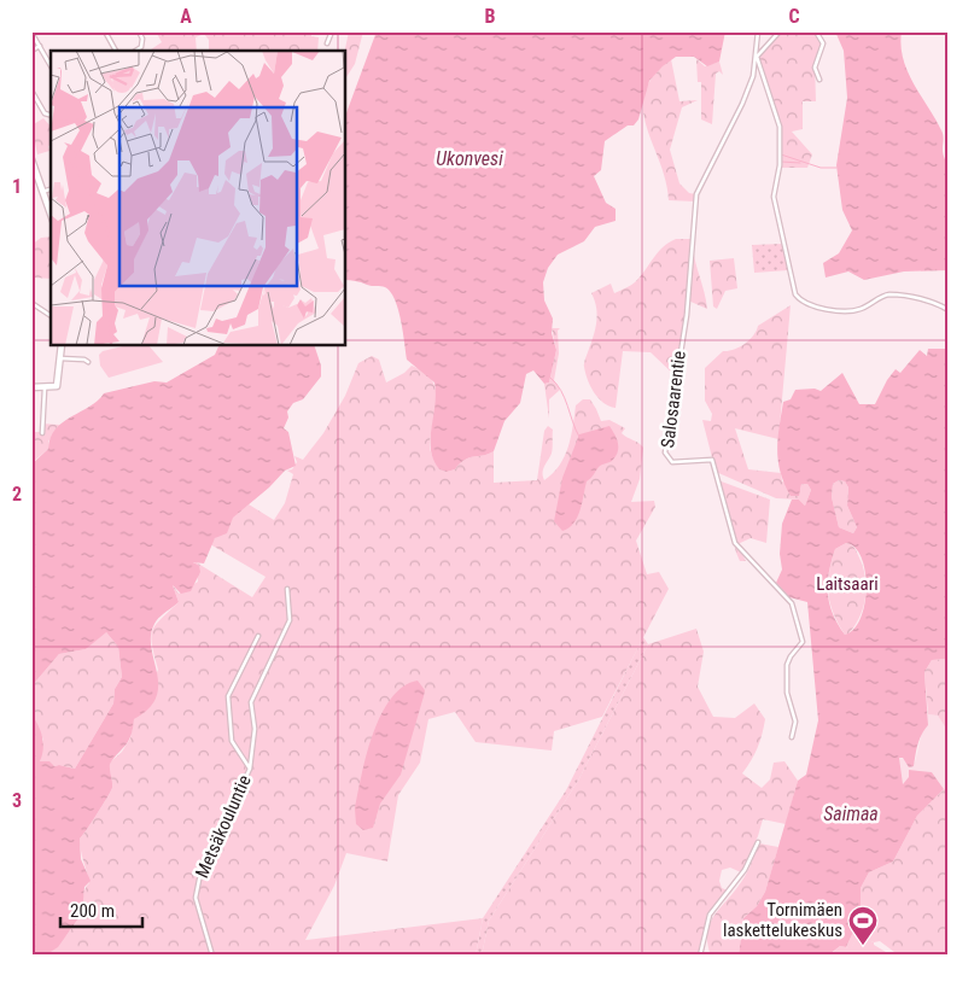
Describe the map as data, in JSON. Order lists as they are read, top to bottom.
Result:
{
  "streets": {
    "street": ["Salosaarentie", "Metsäkouluntie"]
  },
  "water": ["Ukonvesi", "Saimaa"],
  "parks": ["Laitsaari"],
  "places": {
    "sports": ["Tornimäen laskettelukeskus"]
  },
  "scale_bar": "200 m",
  "grid": {
    "columns": ["A", "B", "C"],
    "rows": ["1", "2", "3"]
  }
}
